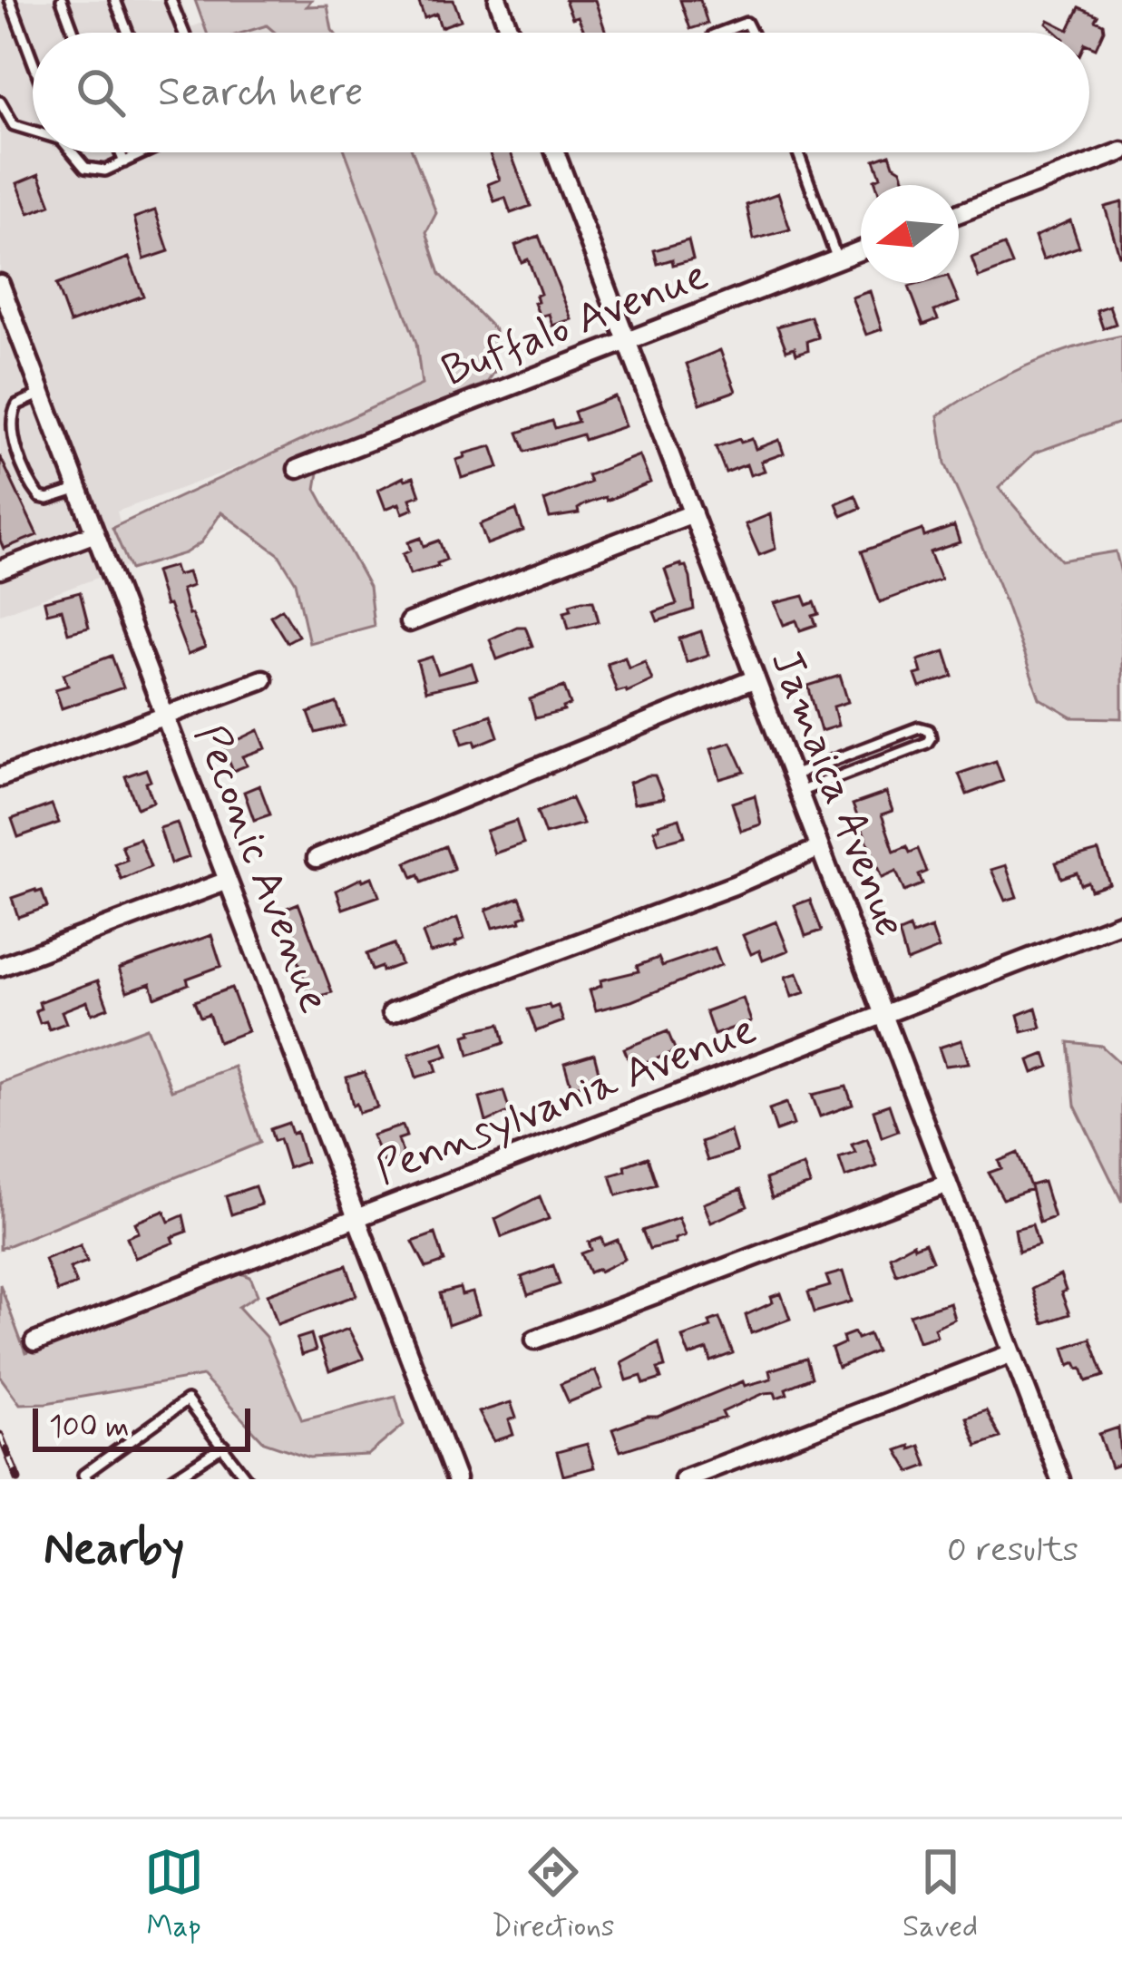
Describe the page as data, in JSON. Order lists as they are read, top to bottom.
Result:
{
  "streets": {
    "street": [
      "Buffalo Avenue",
      "Jamaica Avenue",
      "Peconic Avenue",
      "Pennsylvania Avenue"
    ]
  },
  "crossings": [
    ["Buffalo Avenue", "Jamaica Avenue"],
    ["Jamaica Avenue", "Pennsylvania Avenue"],
    ["Peconic Avenue", "Pennsylvania Avenue"]
  ],
  "scale_bar": "100 m",
  "north": "left",
  "page": {
    "search": "Search here",
    "scale": "100 m",
    "heading": ["Nearby", "0 results"],
    "nav": ["Map", "Directions", "Saved"]
  }
}
